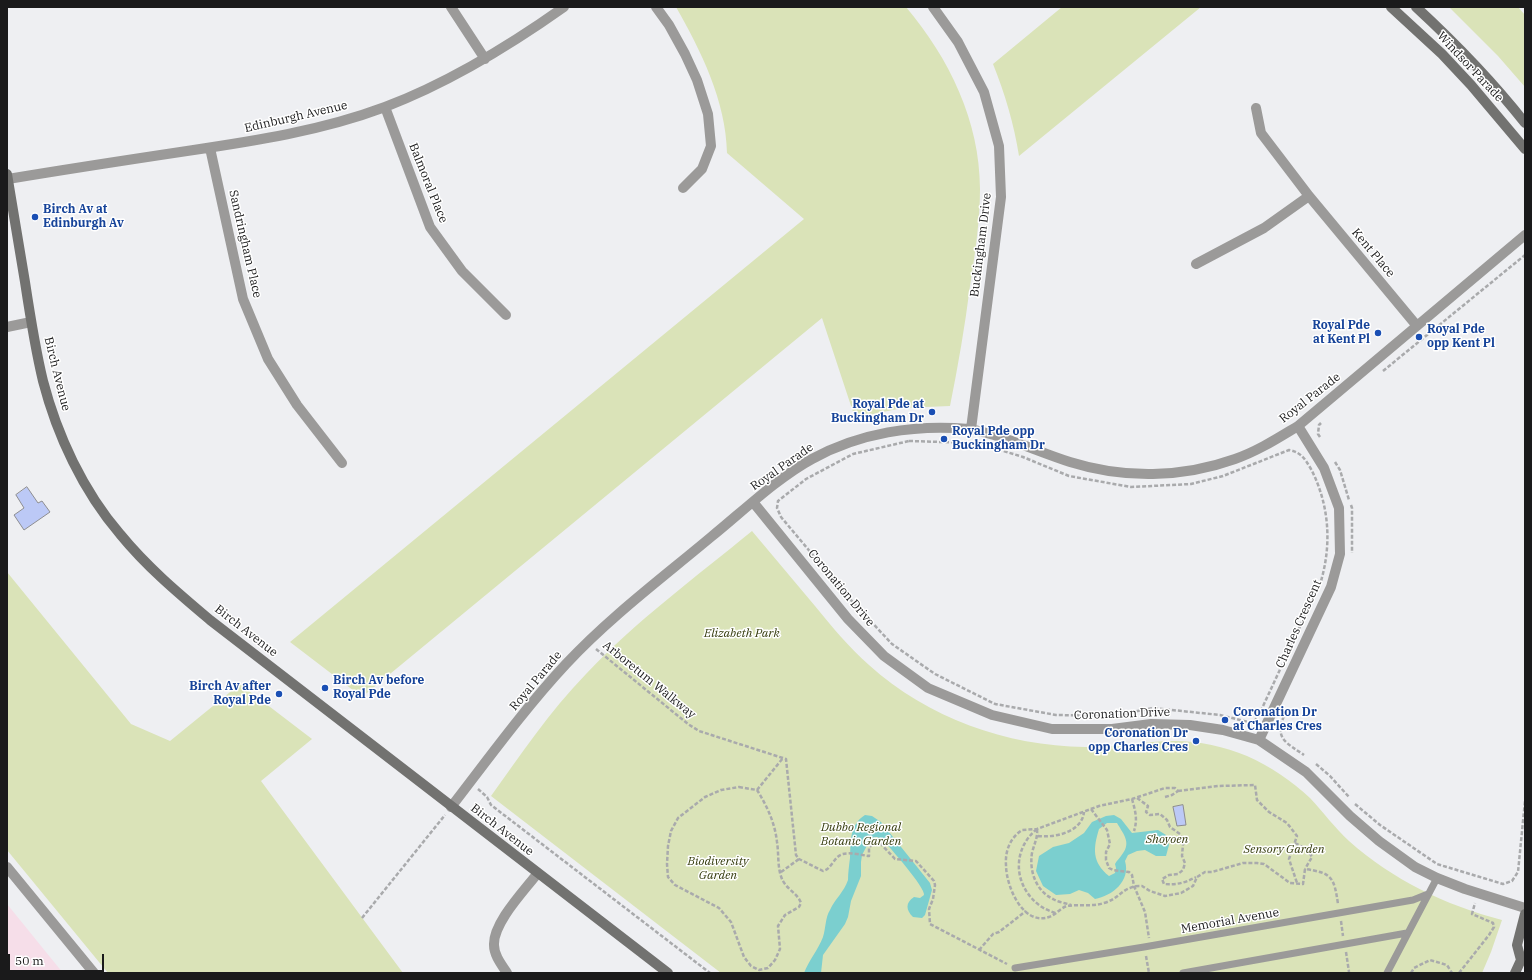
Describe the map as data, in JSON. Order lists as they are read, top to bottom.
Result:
{
  "streets": {
    "street": [
      "Windsor Parade",
      "Edinburgh Avenue",
      "Balmoral Place",
      "Sandringham Place",
      "Buckingham Drive",
      "Kent Place",
      "Birch Avenue",
      "Royal Parade",
      "Coronation Drive",
      "Charles Crescent"
    ],
    "lane": ["Memorial Avenue"],
    "path": ["Arboretum Walkway"]
  },
  "crossings": [
    ["Edinburgh Avenue", "Balmoral Place"],
    ["Edinburgh Avenue", "Sandringham Place"],
    ["Edinburgh Avenue", "Birch Avenue"],
    ["Buckingham Drive", "Royal Parade"],
    ["Kent Place", "Royal Parade"],
    ["Birch Avenue", "Royal Parade"],
    ["Royal Parade", "Coronation Drive"],
    ["Royal Parade", "Charles Crescent"],
    ["Royal Parade", "Arboretum Walkway"],
    ["Coronation Drive", "Charles Crescent"]
  ],
  "parks": [
    "Elizabeth Park",
    "Dubbo Regional Botanic Garden",
    "Shoyoen",
    "Sensory Garden",
    "Biodiversity Garden"
  ],
  "places": [
    "Birch Av at Edinburgh Av",
    "Royal Pde at Kent Pl",
    "Royal Pde opp Kent Pl",
    "Royal Pde at Buckingham Dr",
    "Royal Pde opp Buckingham Dr",
    "Birch Av before Royal Pde",
    "Birch Av after Royal Pde",
    "Coronation Dr at Charles Cres",
    "Coronation Dr opp Charles Cres"
  ],
  "scale_bar": "50 m"
}
